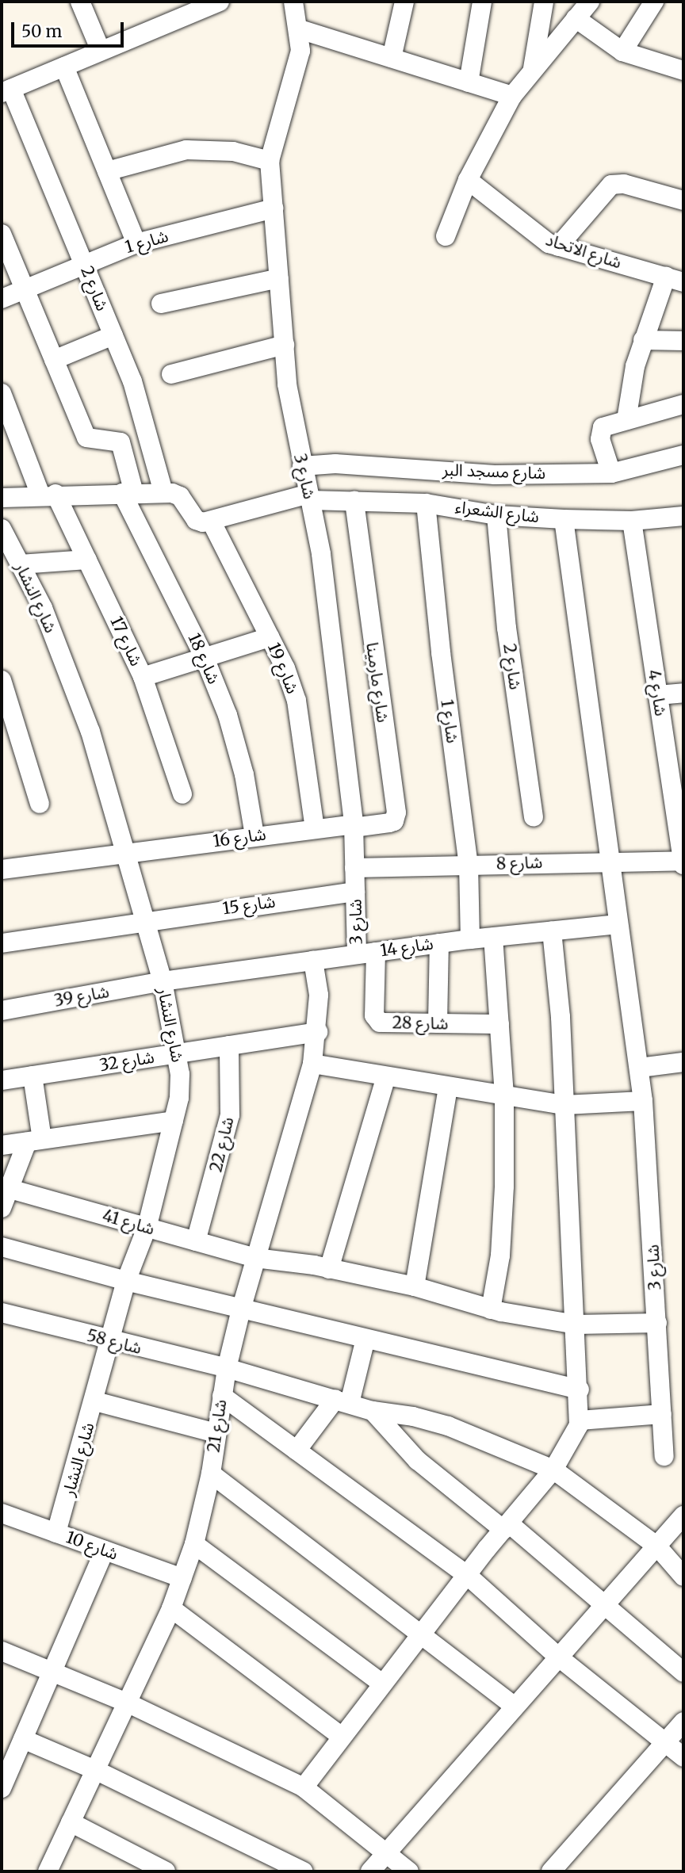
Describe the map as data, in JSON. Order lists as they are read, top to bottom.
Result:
{
  "streets": {
    "street": [
      "شارع 1",
      "شارع الاتحاد",
      "شارع 2",
      "شارع مسجد البر",
      "شارع 3",
      "شارع الشعراء",
      "شارع النشار",
      "شارع 17",
      "شارع 18",
      "شارع 19",
      "شارع مارمينا",
      "شارع 4",
      "شارع 16",
      "شارع 8",
      "شارع 15",
      "شارع 14",
      "شارع 39",
      "شارع 28",
      "شارع 32",
      "شارع 22",
      "شارع 41",
      "شارع 58",
      "شارع 21",
      "شارع 10"
    ]
  },
  "crossings": [
    ["شارع 1", "شارع 2"],
    ["شارع 1", "شارع 3"],
    ["شارع 1", "شارع الشعراء"],
    ["شارع 1", "شارع 8"],
    ["شارع 1", "شارع 14"],
    ["شارع 2", "شارع الشعراء"],
    ["شارع مسجد البر", "شارع 3"],
    ["شارع 3", "شارع الشعراء"],
    ["شارع 3", "شارع مارمينا"],
    ["شارع 3", "شارع 16"],
    ["شارع 3", "شارع 8"],
    ["شارع 3", "شارع 15"],
    ["شارع 3", "شارع 14"],
    ["شارع 3", "شارع 41"],
    ["شارع الشعراء", "شارع مارمينا"],
    ["شارع الشعراء", "شارع 4"],
    ["شارع النشار", "شارع 16"],
    ["شارع النشار", "شارع 15"],
    ["شارع النشار", "شارع 14"],
    ["شارع النشار", "شارع 39"],
    ["شارع النشار", "شارع 32"],
    ["شارع النشار", "شارع 41"],
    ["شارع النشار", "شارع 58"],
    ["شارع النشار", "شارع 10"],
    ["شارع 18", "شارع 16"],
    ["شارع 19", "شارع 16"],
    ["شارع مارمينا", "شارع 16"],
    ["شارع 4", "شارع 8"],
    ["شارع 14", "شارع 39"],
    ["شارع 14", "شارع 28"],
    ["شارع 14", "شارع 21"],
    ["شارع 32", "شارع 22"],
    ["شارع 32", "شارع 21"],
    ["شارع 22", "شارع 41"],
    ["شارع 41", "شارع 21"],
    ["شارع 58", "شارع 21"],
    ["شارع 21", "شارع 10"]
  ],
  "scale_bar": "50 m"
}
